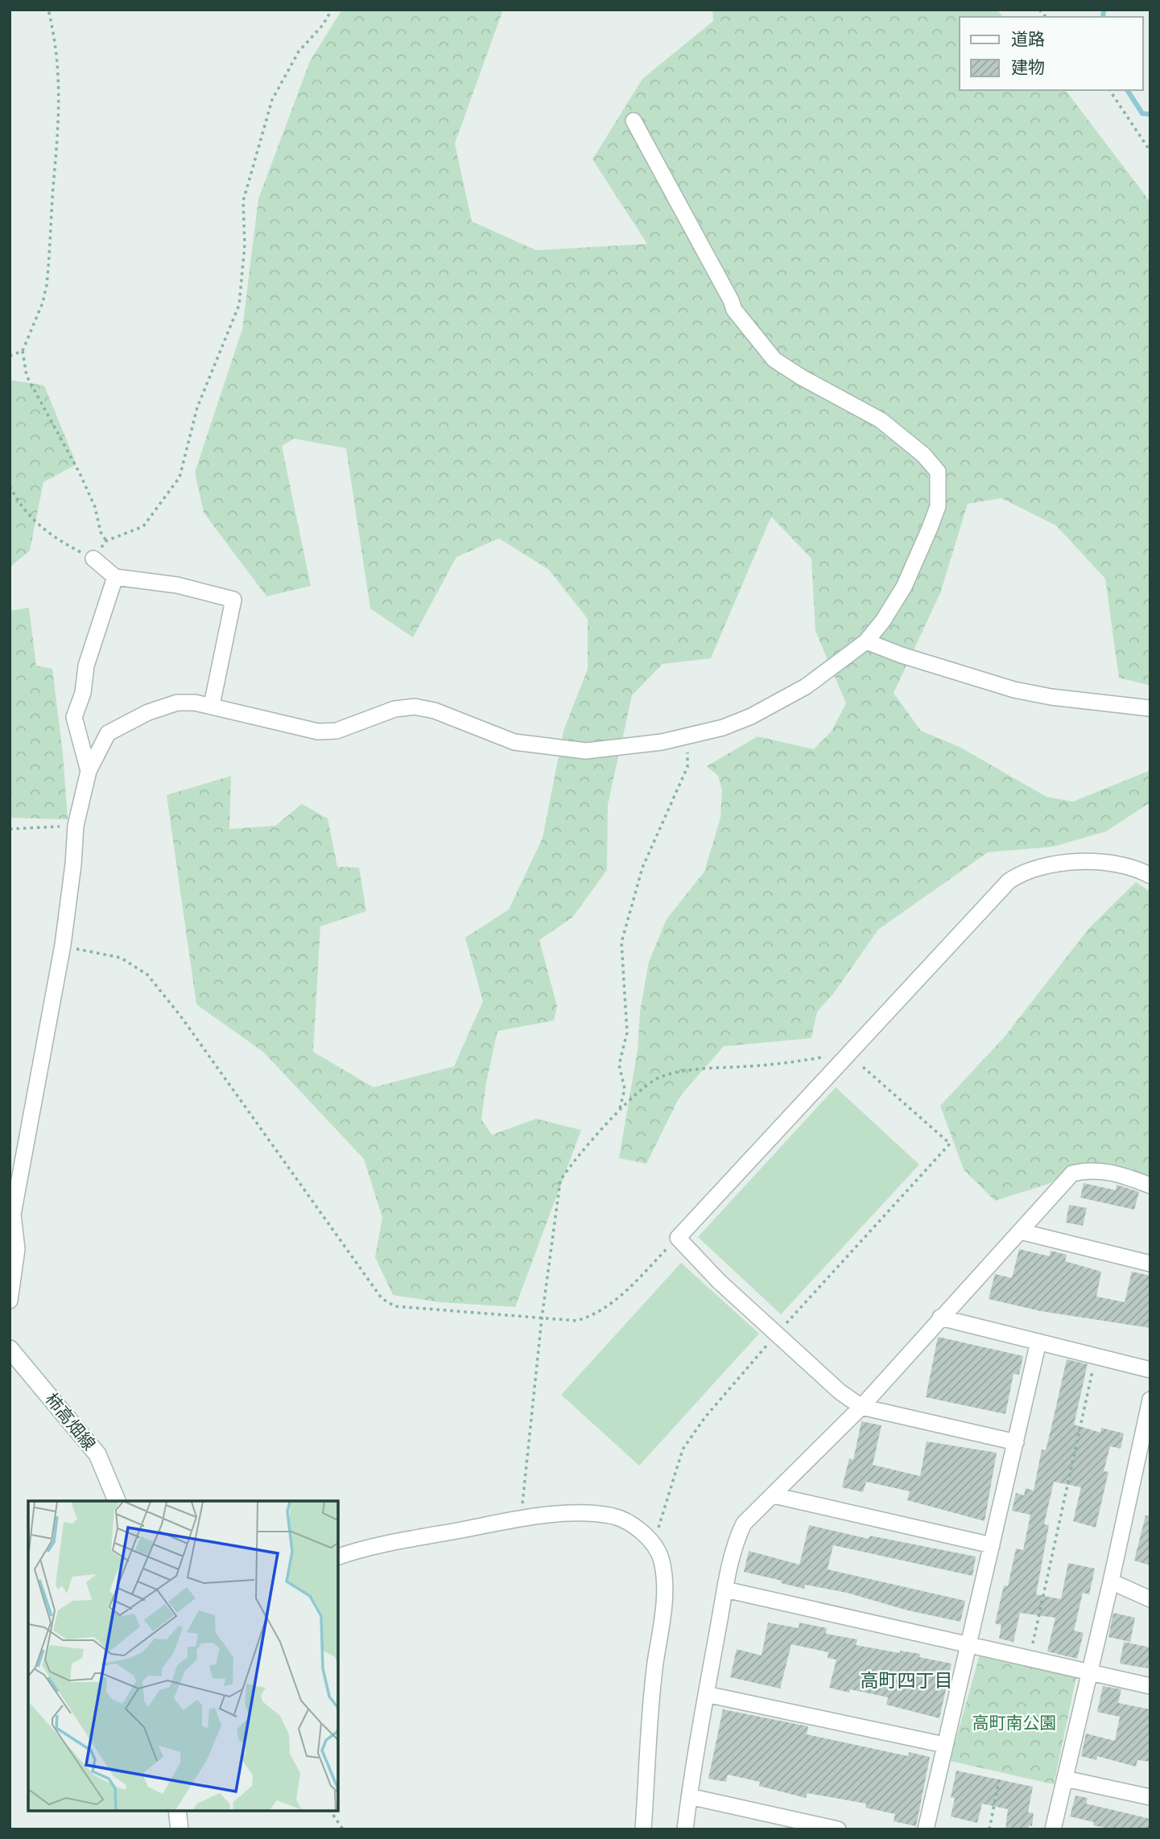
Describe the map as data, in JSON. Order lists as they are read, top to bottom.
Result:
{
  "streets": {
    "main road": ["柿高畑線"]
  },
  "districts": ["高町四丁目"],
  "parks": ["高町南公園"],
  "legend": ["道路", "建物"]
}
